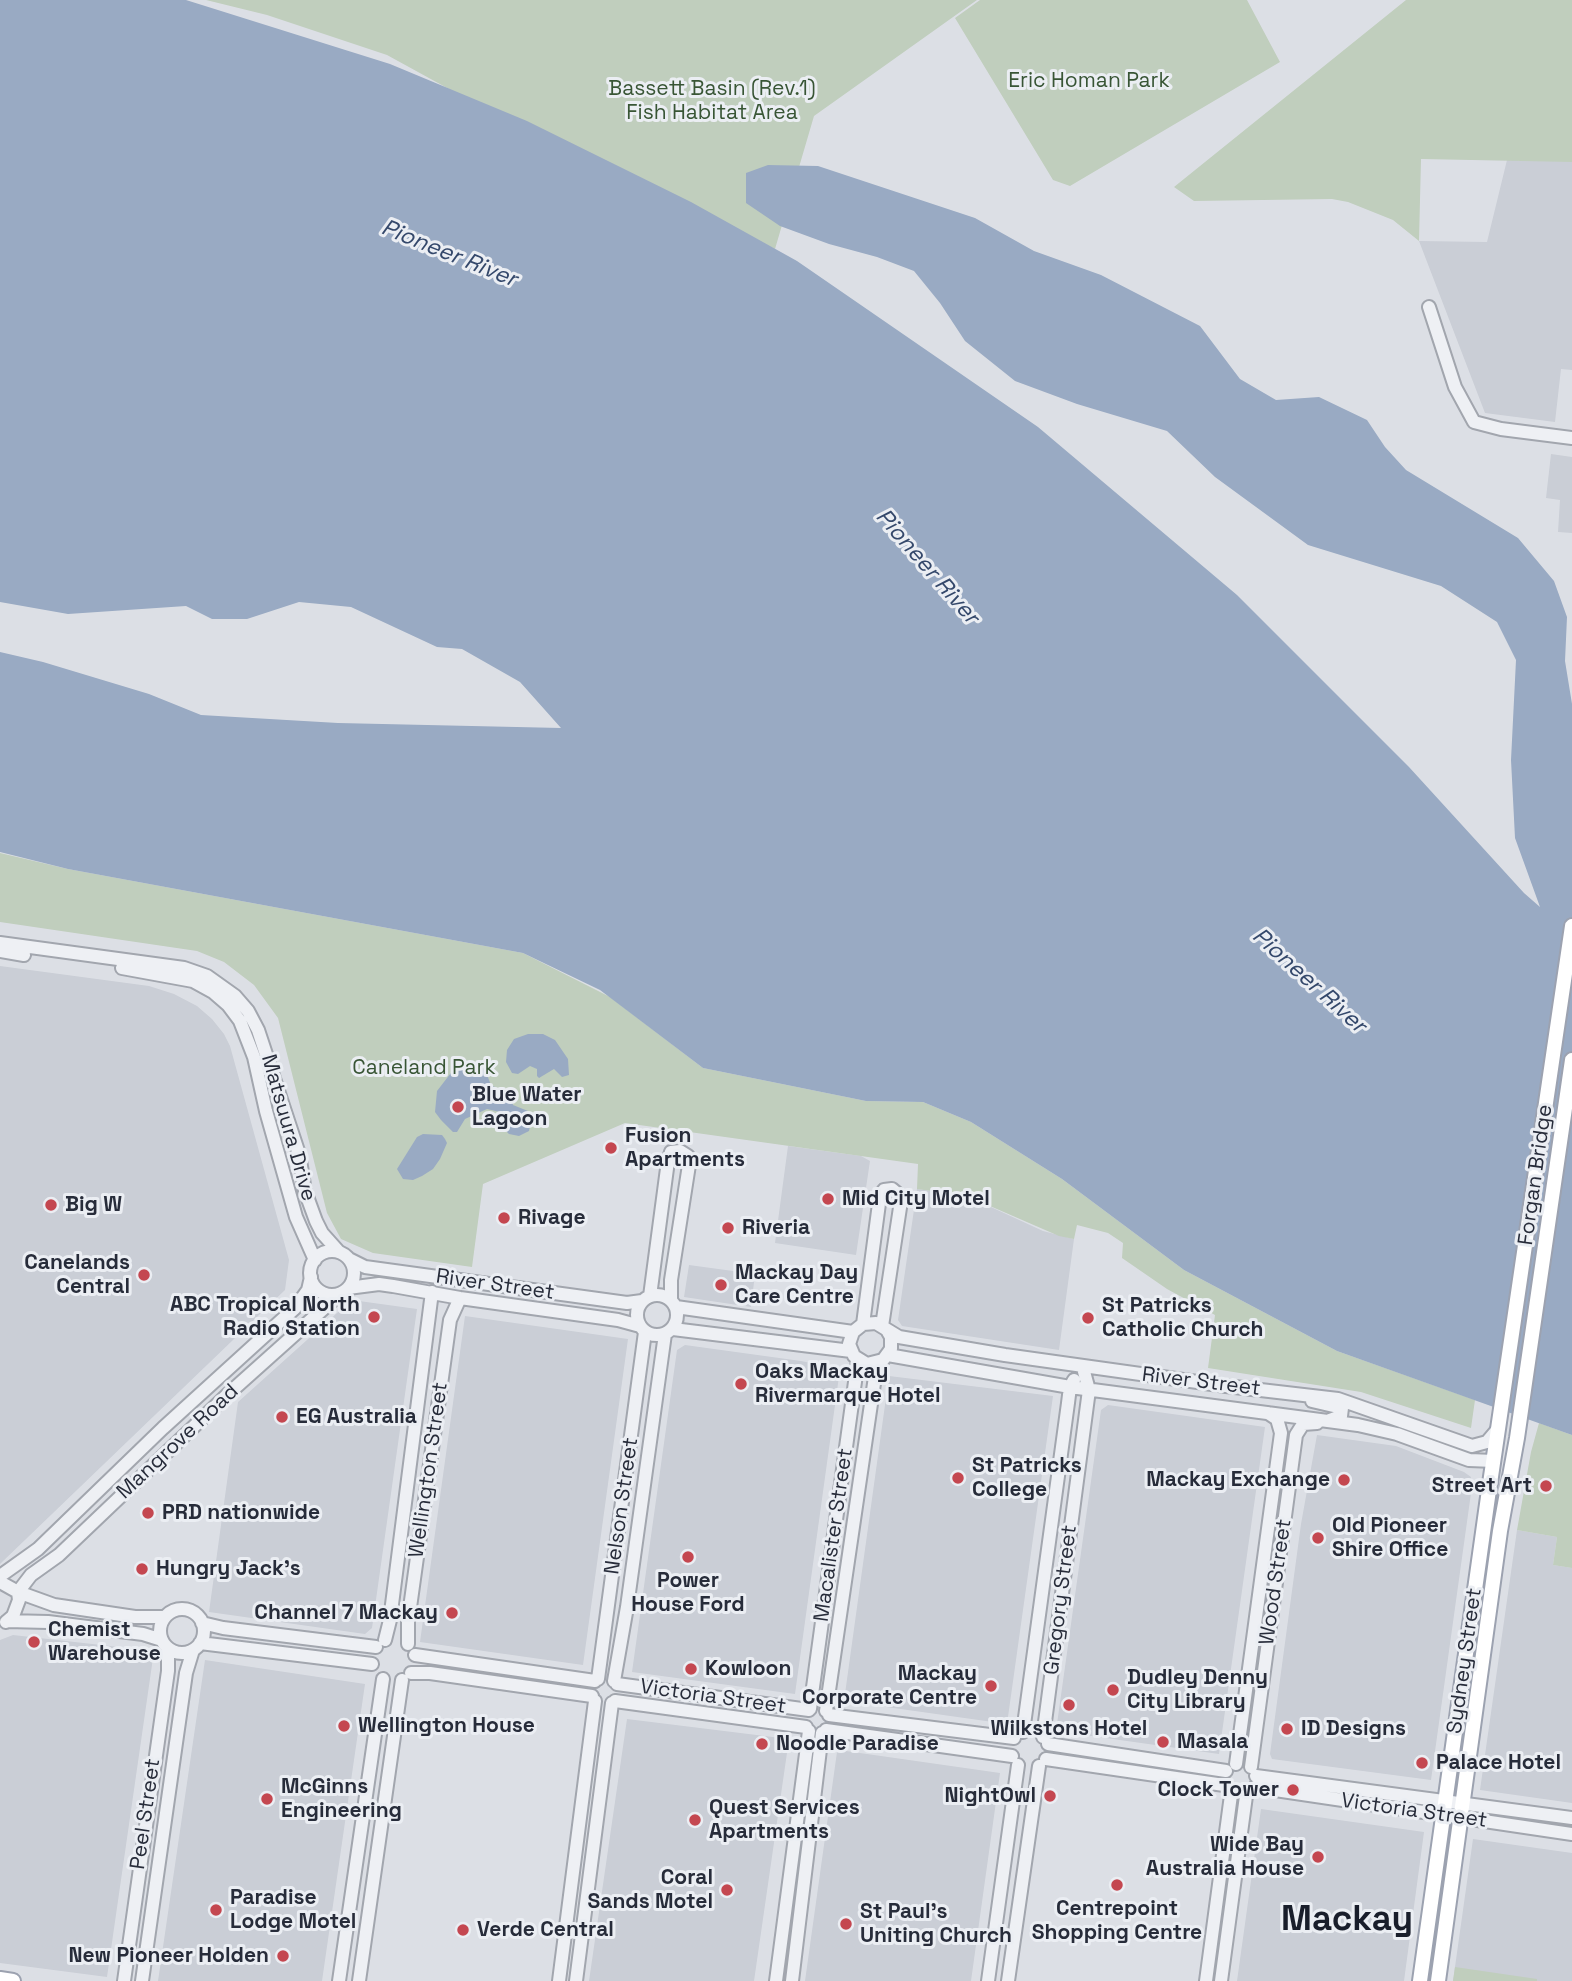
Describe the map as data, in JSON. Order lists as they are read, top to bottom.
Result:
{
  "streets": {
    "main road": ["Forgan Bridge", "Sydney Street"],
    "street": [
      "Matsuura Drive",
      "River Street",
      "Mangrove Road",
      "Wellington Street",
      "Nelson Street",
      "Macalister Street",
      "Wood Street",
      "Gregory Street",
      "Victoria Street",
      "Peel Street"
    ]
  },
  "crossings": [
    ["Matsuura Drive", "River Street"],
    ["Matsuura Drive", "Mangrove Road"],
    ["Forgan Bridge", "River Street"],
    ["Forgan Bridge", "Sydney Street"],
    ["River Street", "Mangrove Road"],
    ["River Street", "Wellington Street"],
    ["River Street", "Nelson Street"],
    ["River Street", "Macalister Street"],
    ["River Street", "Wood Street"],
    ["River Street", "Gregory Street"],
    ["River Street", "Sydney Street"],
    ["Nelson Street", "Victoria Street"],
    ["Macalister Street", "Victoria Street"],
    ["Wood Street", "Victoria Street"],
    ["Gregory Street", "Victoria Street"],
    ["Sydney Street", "Victoria Street"]
  ],
  "districts": ["Mackay"],
  "water": ["Pioneer River"],
  "parks": ["Eric Homan Park", "Bassett Basin (Rev.1) Fish Habitat Area", "Caneland Park"],
  "places": [
    "Blue Water Lagoon",
    "Fusion Apartments",
    "Mid City Motel",
    "Big W",
    "Rivage",
    "Riveria",
    "Canelands Central",
    "Mackay Day Care Centre",
    "ABC Tropical North Radio Station",
    "St Patricks Catholic Church",
    "Oaks Mackay Rivermarque Hotel",
    "EG Australia",
    "St Patricks College",
    "Mackay Exchange",
    "Street Art",
    "PRD nationwide",
    "Old Pioneer Shire Office",
    "Power House Ford",
    "Hungry Jack's",
    "Channel 7 Mackay",
    "Chemist Warehouse",
    "Kowloon",
    "Mackay Corporate Centre",
    "Dudley Denny City Library",
    "Wilkstons Hotel",
    "Wellington House",
    "ID Designs",
    "Masala",
    "Noodle Paradise",
    "Palace Hotel",
    "Clock Tower",
    "NightOwl",
    "McGinns Engineering",
    "Quest Services Apartments",
    "Wide Bay Australia House",
    "Centrepoint Shopping Centre",
    "Coral Sands Motel",
    "Paradise Lodge Motel",
    "St Paul's Uniting Church",
    "Verde Central",
    "New Pioneer Holden"
  ]
}
